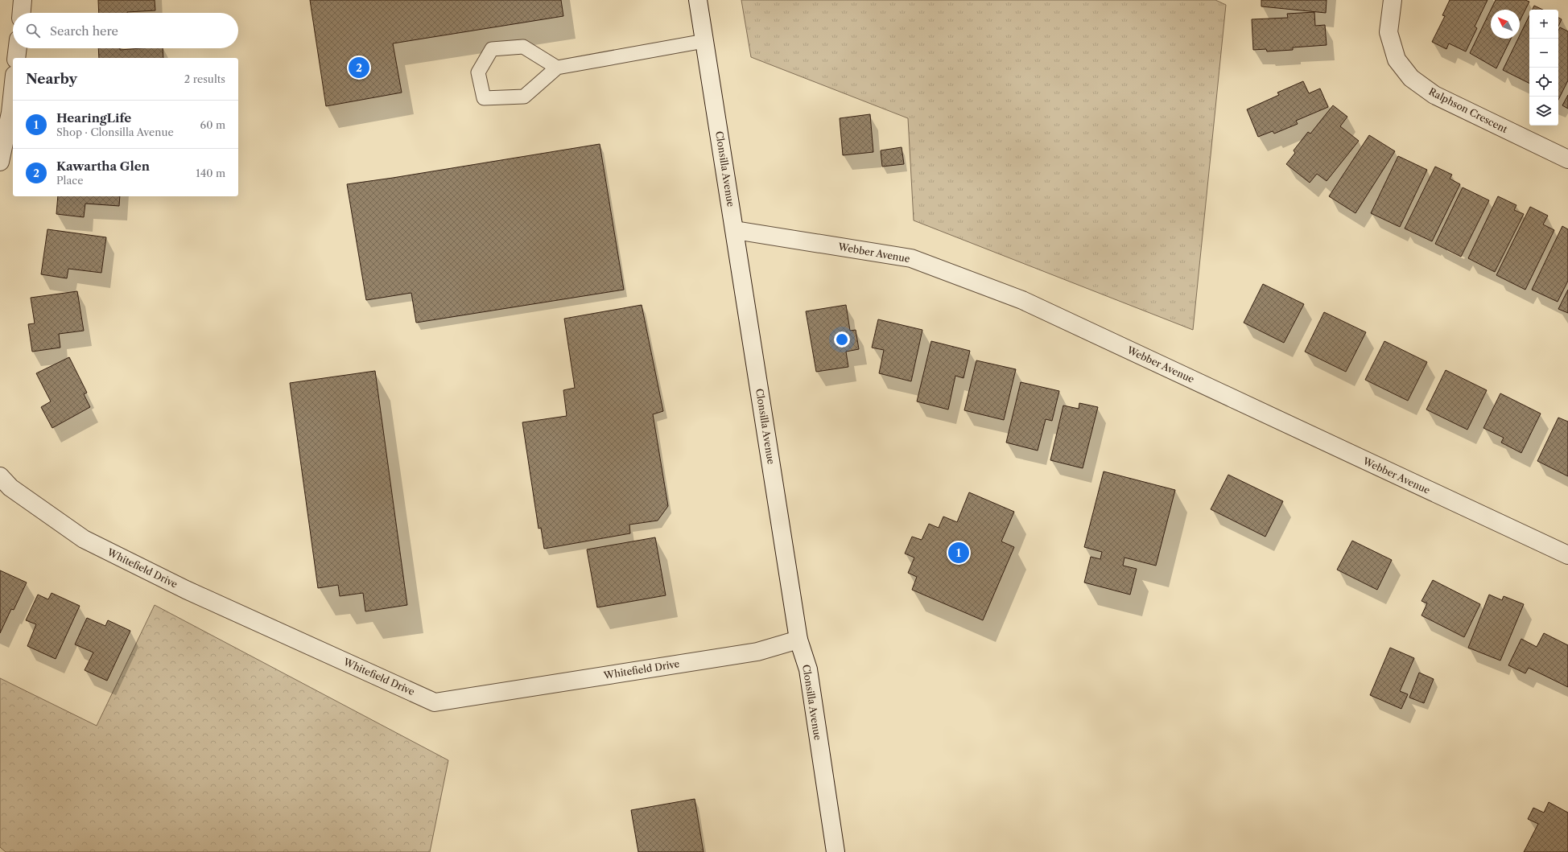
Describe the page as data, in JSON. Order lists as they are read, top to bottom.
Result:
{
  "streets": {
    "street": [
      "Ralphson Crescent",
      "Clonsilla Avenue",
      "Webber Avenue",
      "Whitefield Drive"
    ]
  },
  "crossings": [
    ["Clonsilla Avenue", "Webber Avenue"],
    ["Clonsilla Avenue", "Whitefield Drive"]
  ],
  "north": "top left",
  "page": {
    "map_buttons": ["+", "−"],
    "search": "Search here",
    "pins": ["2", "1"],
    "heading": ["Nearby", "2 results"],
    "list": [
      {
        "mark": "1",
        "name": "HearingLife",
        "note": "Shop · Clonsilla Avenue",
        "value": "60 m"
      },
      {
        "mark": "2",
        "name": "Kawartha Glen",
        "note": "Place",
        "value": "140 m"
      }
    ]
  }
}
